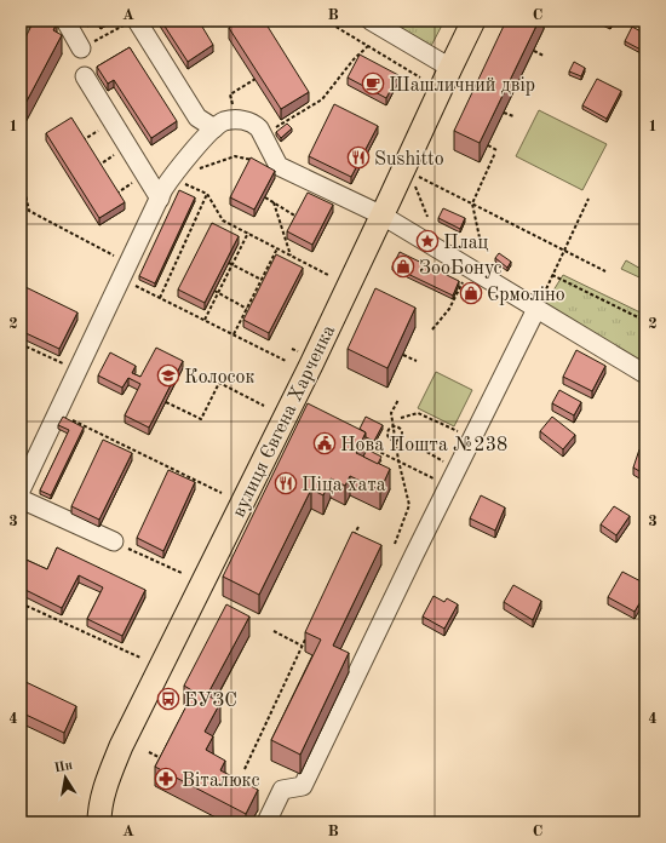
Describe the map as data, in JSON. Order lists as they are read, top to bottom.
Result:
{
  "streets": {
    "main road": ["вулиця Євгена Харченка"]
  },
  "places": {
    "cafe": ["Шашличний двір"],
    "restaurant": ["Sushitto", "Піца хата"],
    "place": ["Плац"],
    "shop": ["ЗооБонус", "Єрмоліно"],
    "school or university": ["Колосок"],
    "public building": ["Нова Пошта №238"],
    "bus stop": ["БУЗС"],
    "pharmacy": ["Віталюкс"]
  },
  "north": "top",
  "grid": {
    "columns": ["A", "B", "C"],
    "rows": [
      "1",
      "2",
      "3",
      "4"
    ]
  }
}
